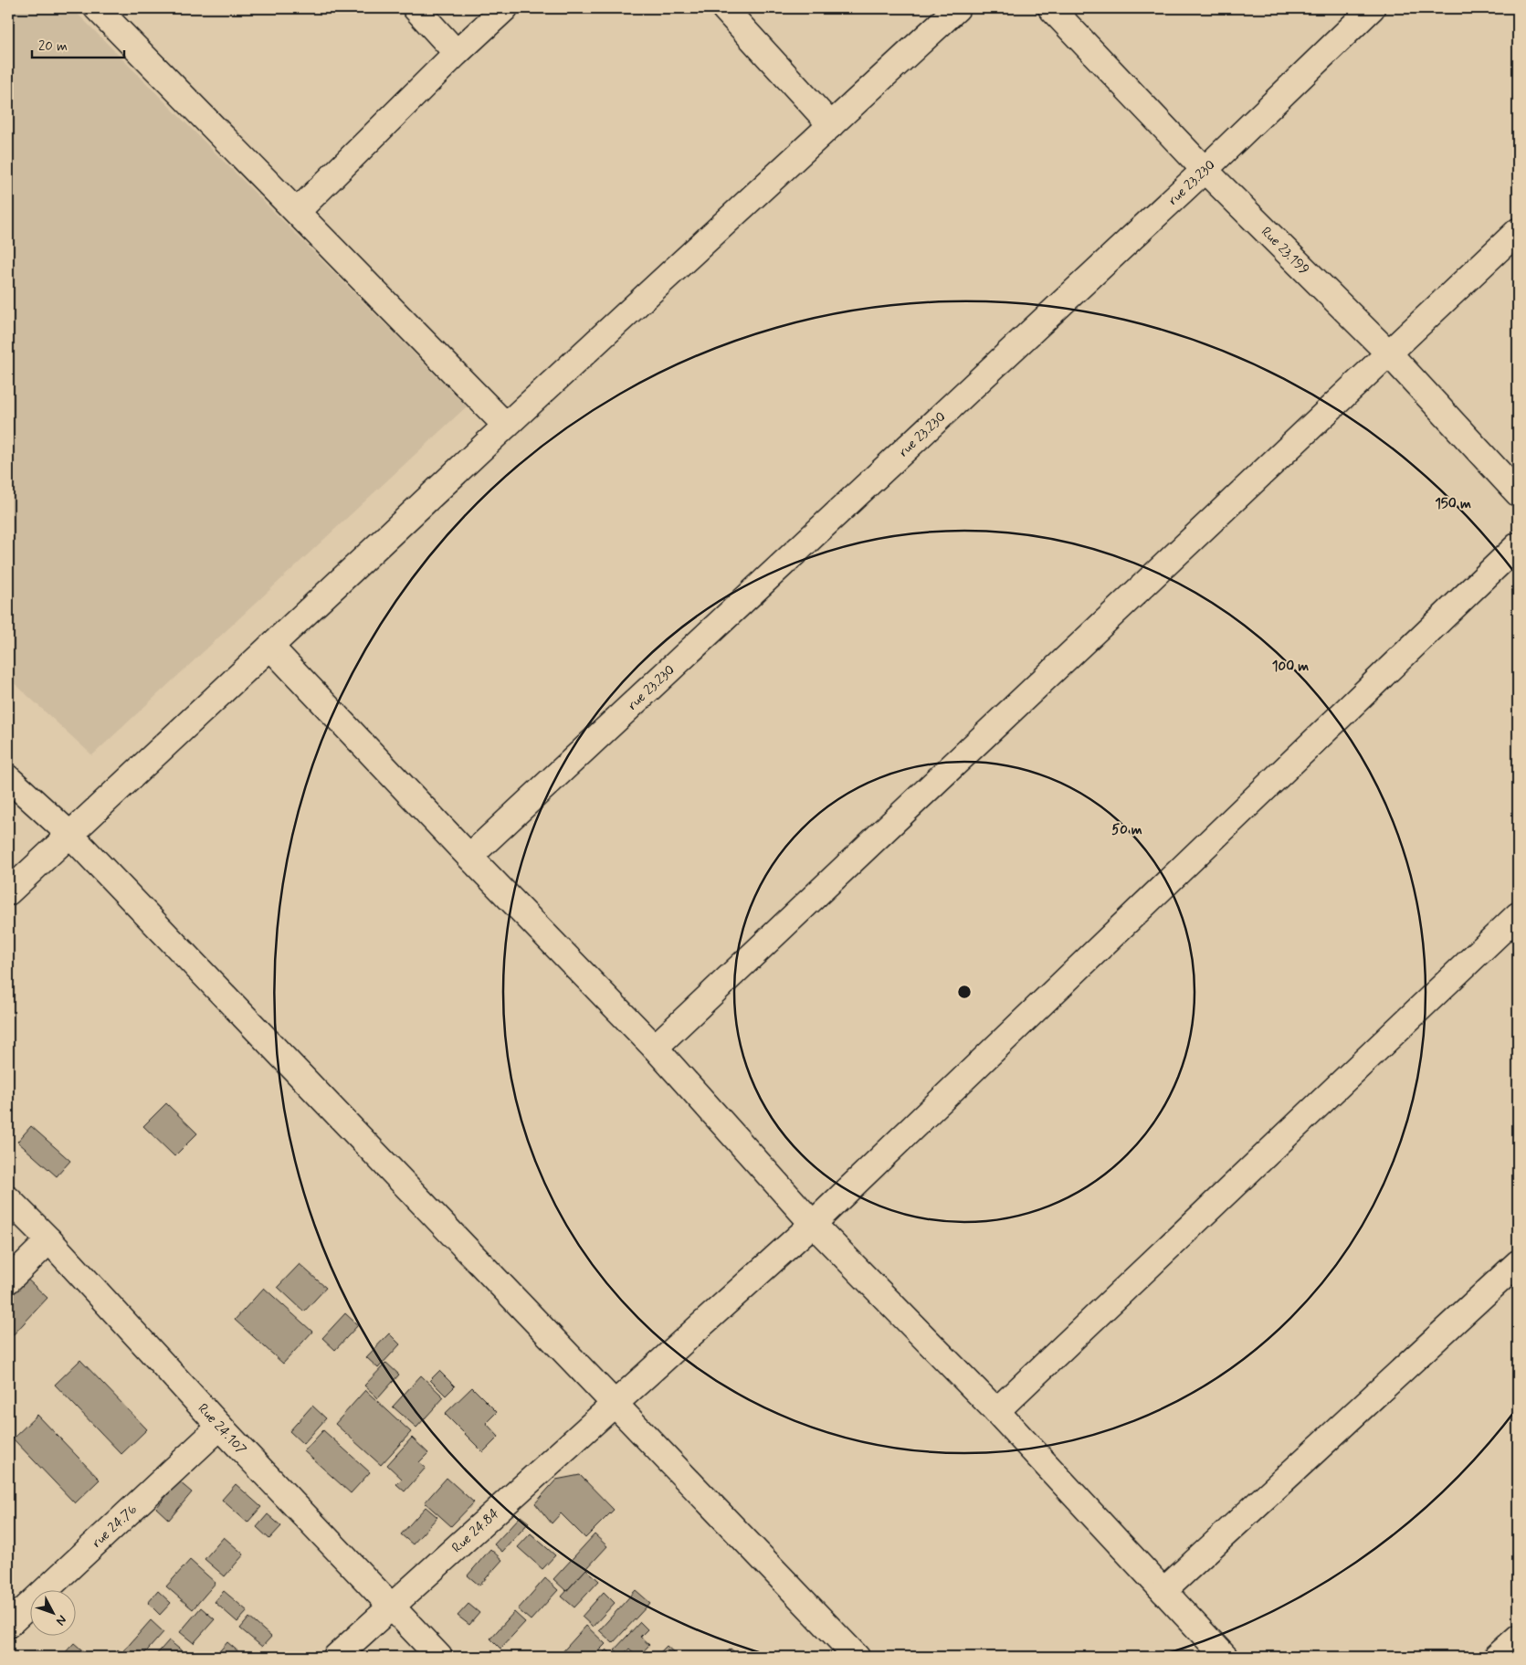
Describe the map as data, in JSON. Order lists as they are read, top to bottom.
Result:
{
  "streets": {
    "street": [
      "rue 23.230",
      "Rue 23.199",
      "Rue 24.107",
      "rue 24.76",
      "Rue 24.84"
    ]
  },
  "crossings": [
    ["rue 23.230", "Rue 23.199"],
    ["Rue 24.107", "rue 24.76"],
    ["Rue 24.107", "Rue 24.84"]
  ],
  "scale_bar": "20 m",
  "north": "bottom right",
  "rings": ["150 m", "100 m", "50 m"]
}
